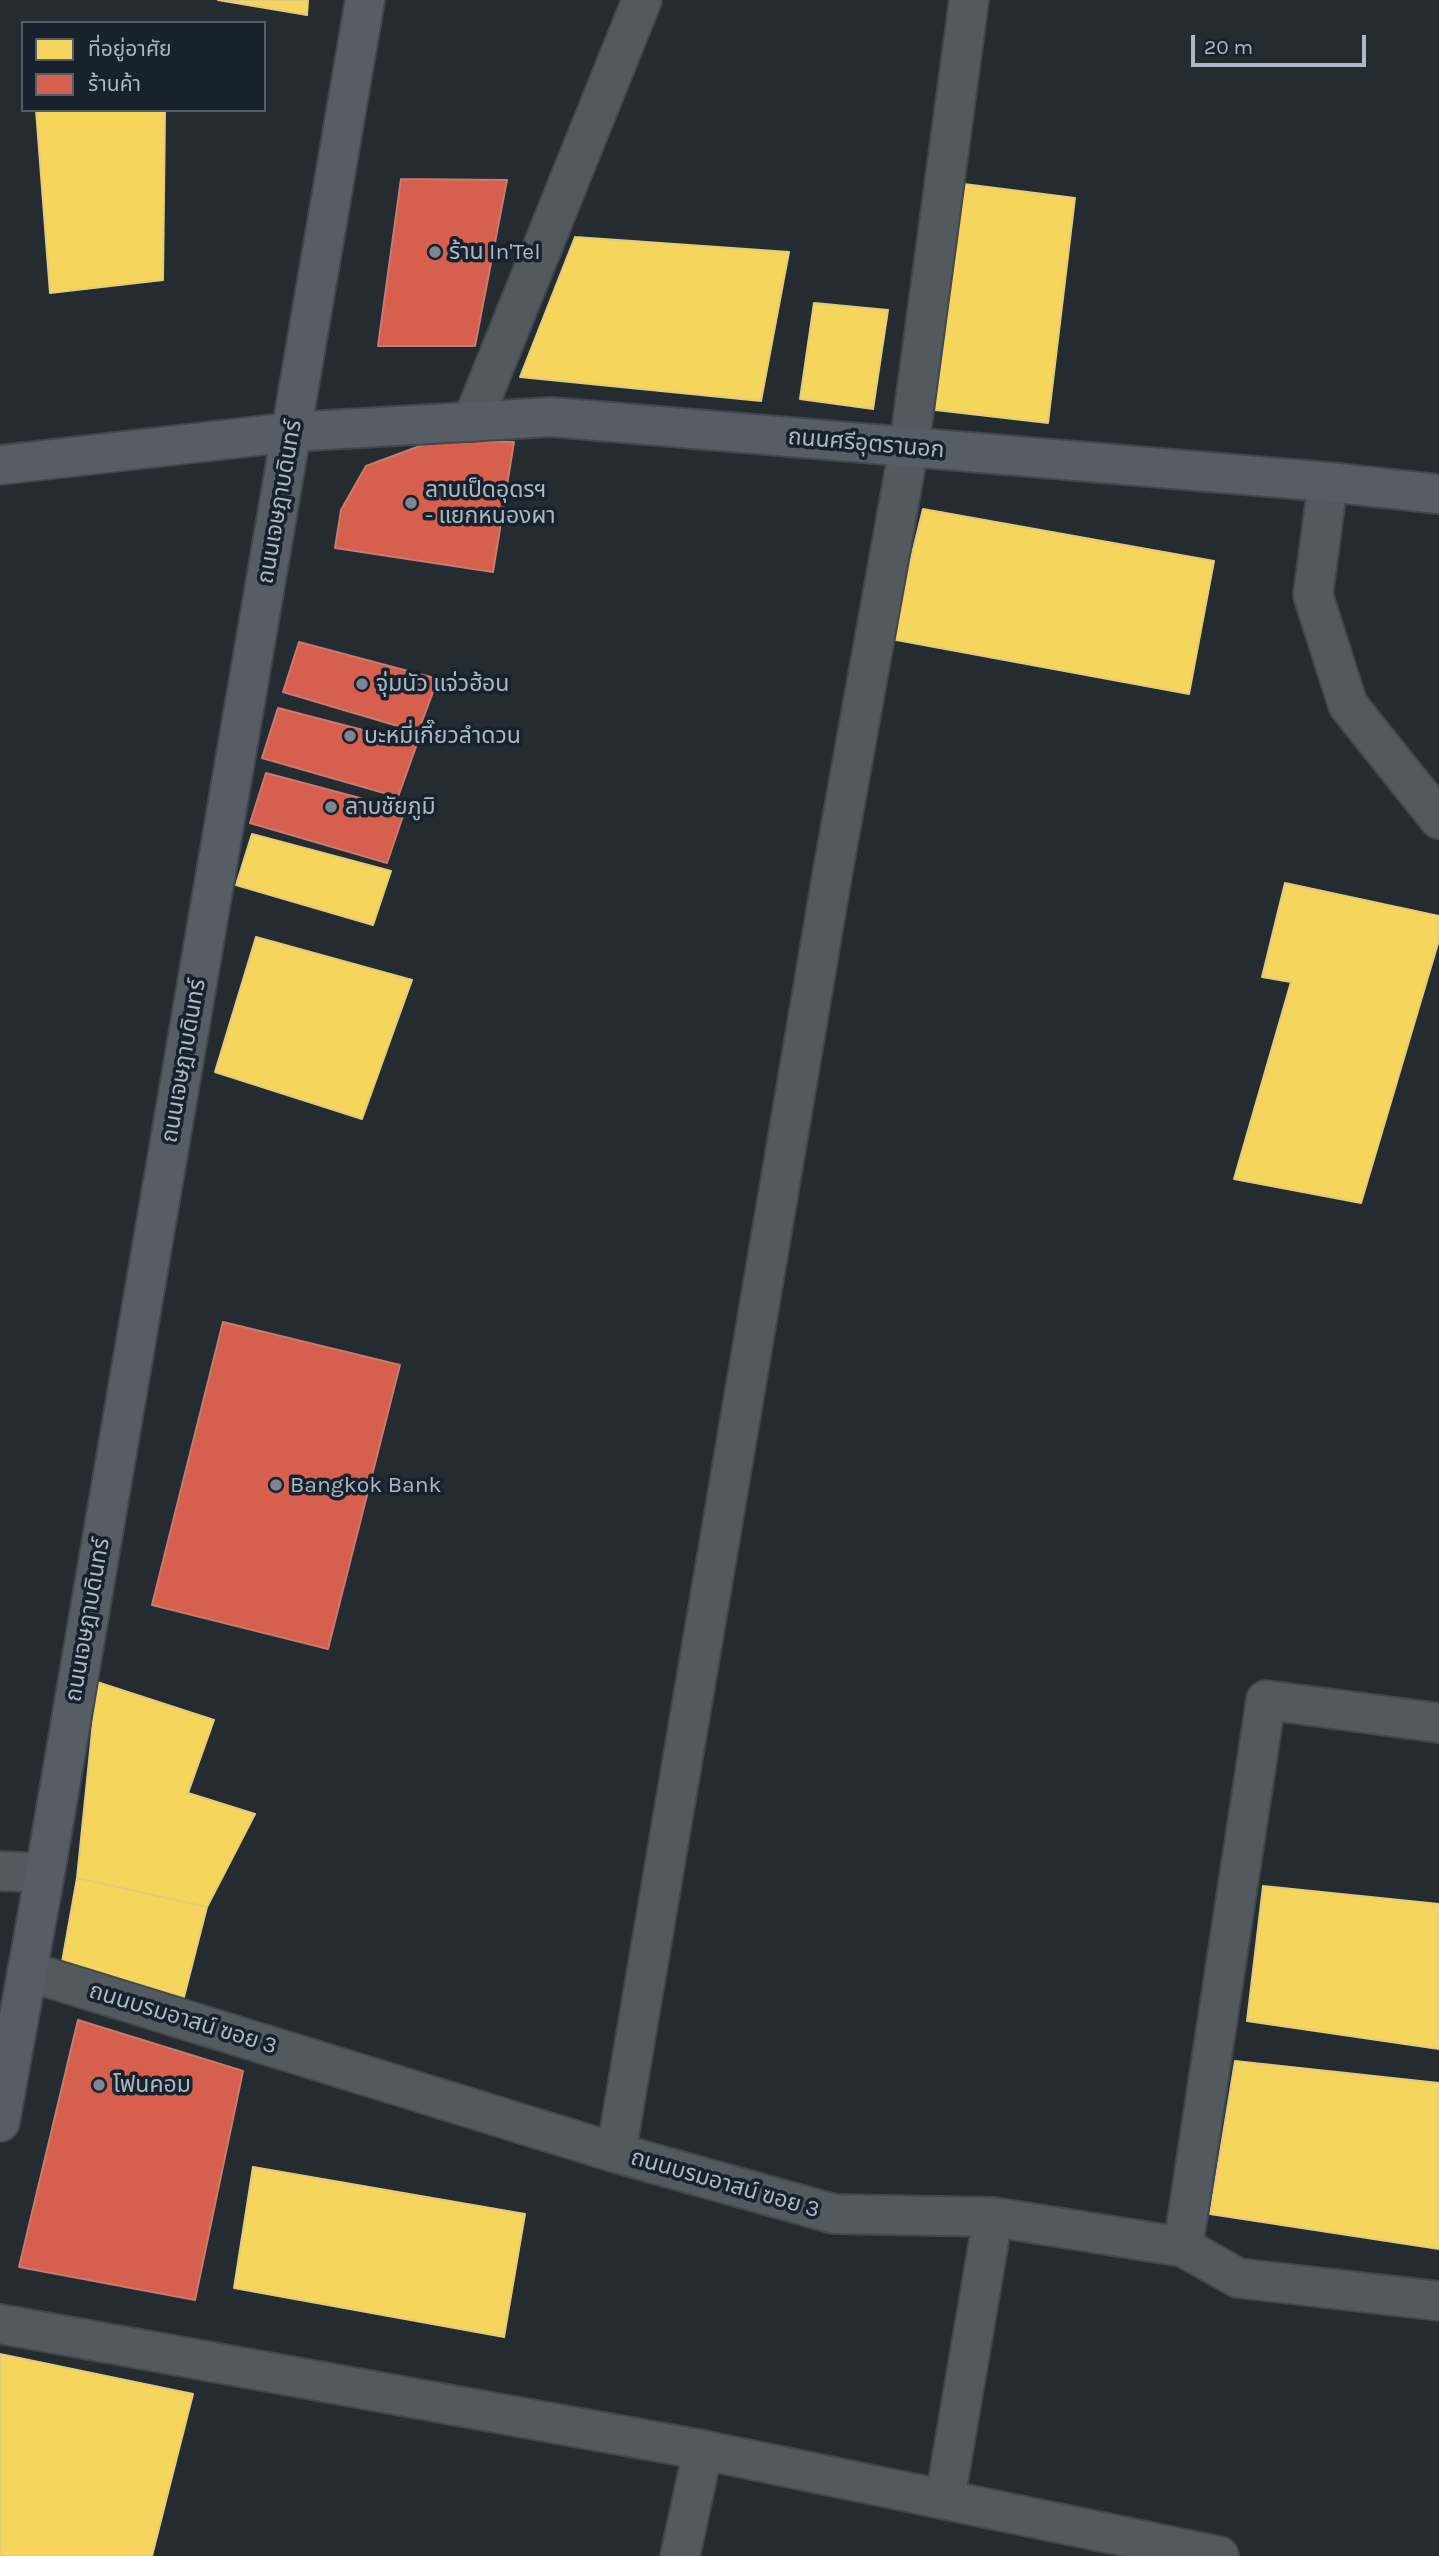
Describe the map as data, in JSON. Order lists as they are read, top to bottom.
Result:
{
  "streets": {
    "street": ["ถนนศรีอุตรานอก", "ถนนเจษฎาบดินทร์", "ถนนบรมอาสน์ ฃอย 3"]
  },
  "crossings": [
    ["ถนนศรีอุตรานอก", "ถนนเจษฎาบดินทร์"],
    ["ถนนเจษฎาบดินทร์", "ถนนบรมอาสน์ ฃอย 3"]
  ],
  "places": [
    "ร้าน In'Tel",
    "ลาบเป็ดอุดรฯ - แยกหนองผา",
    "จุ่มนัว แจ่วฮ้อน",
    "บะหมี่เกี๊ยวลำดวน",
    "ลาบชัยภูมิ",
    "Bangkok Bank",
    "โฟนคอม"
  ],
  "legend": ["ที่อยู่อาศัย", "ร้านค้า"],
  "scale_bar": "20 m"
}
